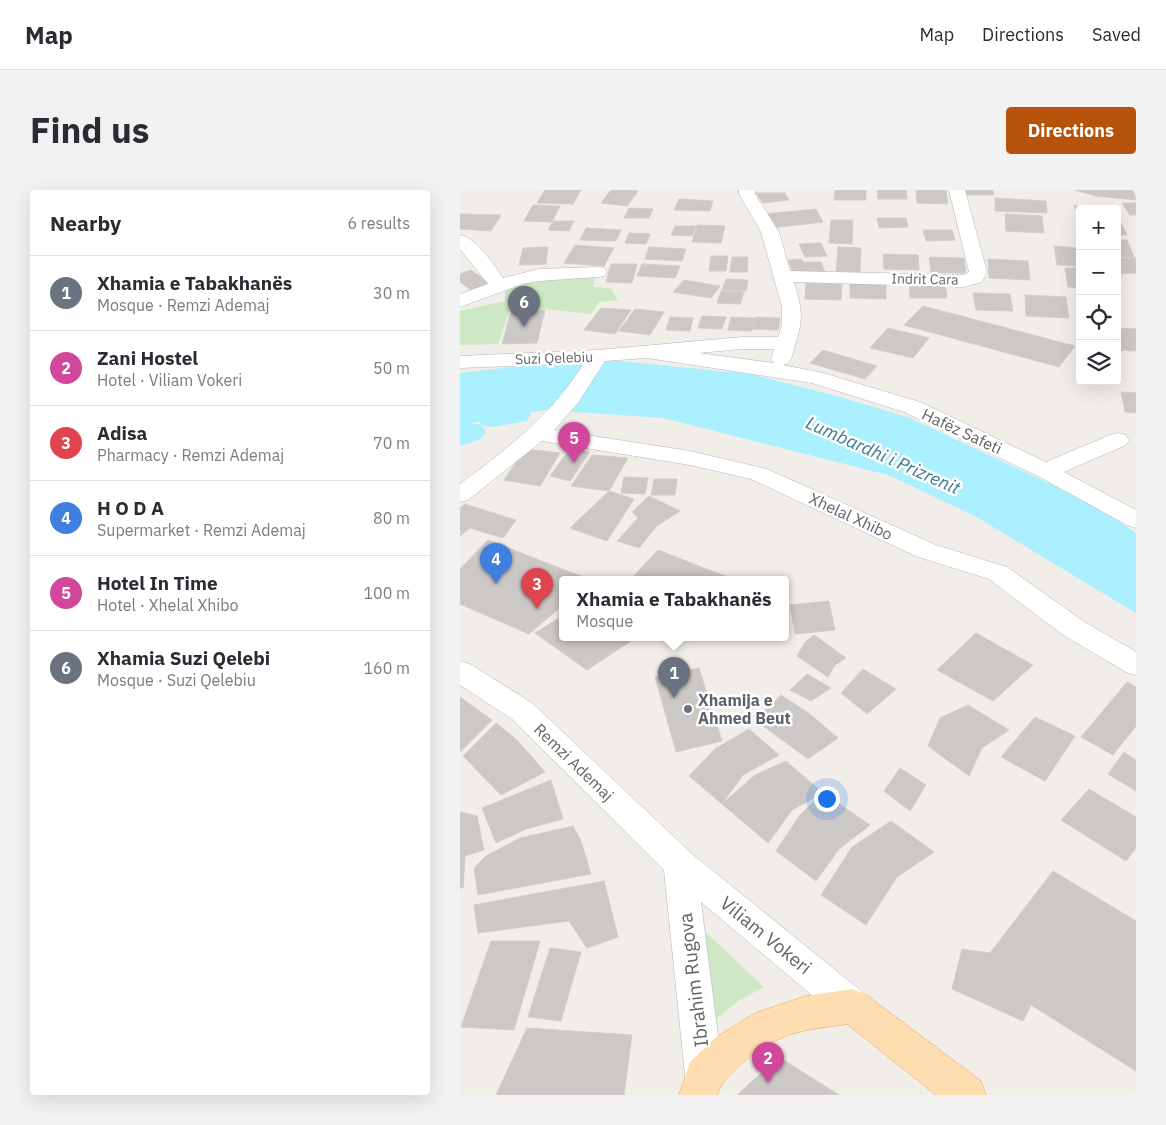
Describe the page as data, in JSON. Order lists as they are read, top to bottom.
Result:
{
  "streets": {
    "main road": ["Viliam Vokeri"],
    "street": [
      "Indrit Cara",
      "Suzi Qelebiu",
      "Hafëz Safeti",
      "Xhelal Xhibo",
      "Remzi Ademaj",
      "Ibrahim Rugova"
    ]
  },
  "crossings": [
    ["Suzi Qelebiu", "Hafëz Safeti"],
    ["Remzi Ademaj", "Viliam Vokeri"],
    ["Remzi Ademaj", "Ibrahim Rugova"],
    ["Viliam Vokeri", "Ibrahim Rugova"]
  ],
  "water": ["Lumbardhi i Prizrenit"],
  "places": ["Xhamija e Ahmed Beut"],
  "page": {
    "header": "Map",
    "nav": ["Map", "Directions", "Saved"],
    "title": "Find us",
    "buttons": "Directions",
    "heading": ["Nearby", "6 results"],
    "map_buttons": ["+", "−"],
    "list": [
      {
        "mark": "1",
        "name": "Xhamia e Tabakhanës",
        "note": "Mosque · Remzi Ademaj",
        "value": "30 m"
      },
      {
        "mark": "2",
        "name": "Zani Hostel",
        "note": "Hotel · Viliam Vokeri",
        "value": "50 m"
      },
      {
        "mark": "3",
        "name": "Adisa",
        "note": "Pharmacy · Remzi Ademaj",
        "value": "70 m"
      },
      {
        "mark": "4",
        "name": "H O D A",
        "note": "Supermarket · Remzi Ademaj",
        "value": "80 m"
      },
      {
        "mark": "5",
        "name": "Hotel In Time",
        "note": "Hotel · Xhelal Xhibo",
        "value": "100 m"
      },
      {
        "mark": "6",
        "name": "Xhamia Suzi Qelebi",
        "note": "Mosque · Suzi Qelebiu",
        "value": "160 m"
      }
    ],
    "pins": [
      "6",
      "5",
      "4",
      "3",
      "1",
      "2"
    ],
    "popup": ["Xhamia e Tabakhanës", "Mosque"]
  }
}
